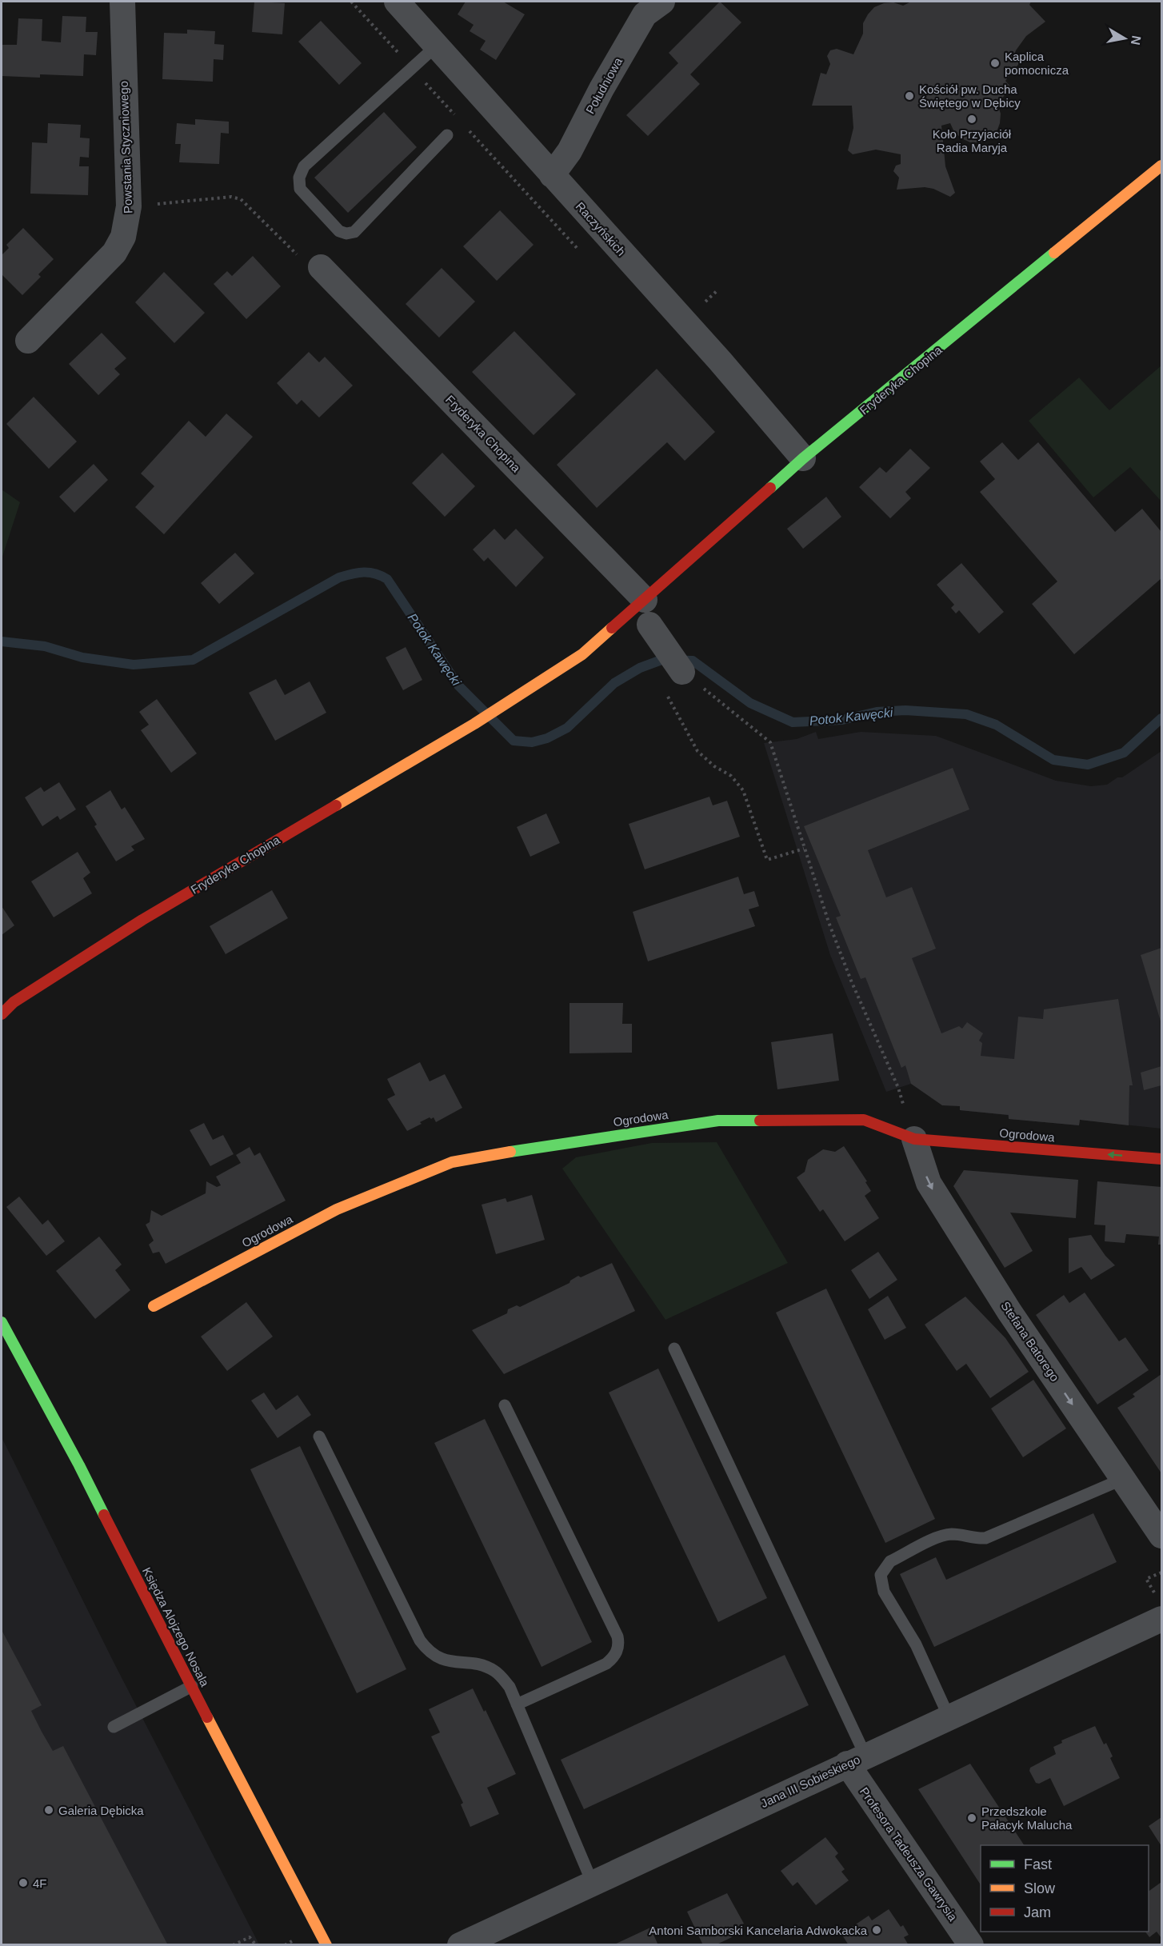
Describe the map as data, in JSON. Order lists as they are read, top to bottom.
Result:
{
  "streets": {
    "street": [
      "Południowa",
      "Powstania Styczniowego",
      "Raczyńskich",
      "Fryderyka Chopina",
      "Ogrodowa",
      "Stefana Batorego",
      "Księdza Alojzego Nosala",
      "Jana III Sobieskiego",
      "Profesora Tadeusza Gawrysia"
    ]
  },
  "crossings": [
    ["Południowa", "Raczyńskich"],
    ["Raczyńskich", "Fryderyka Chopina"],
    ["Ogrodowa", "Stefana Batorego"],
    ["Jana III Sobieskiego", "Profesora Tadeusza Gawrysia"]
  ],
  "one_way": ["Stefana Batorego"],
  "water": ["Potok Kawęcki"],
  "places": [
    "Kaplica pomocnicza",
    "Kościół pw. Ducha Świętego w Dębicy",
    "Koło Przyjaciół Radia Maryja",
    "Galeria Dębicka",
    "Przedszkole Pałacyk Malucha",
    "4F",
    "Antoni Samborski Kancelaria Adwokacka"
  ],
  "legend": ["Fast", "Slow", "Jam"],
  "north": "right"
}
